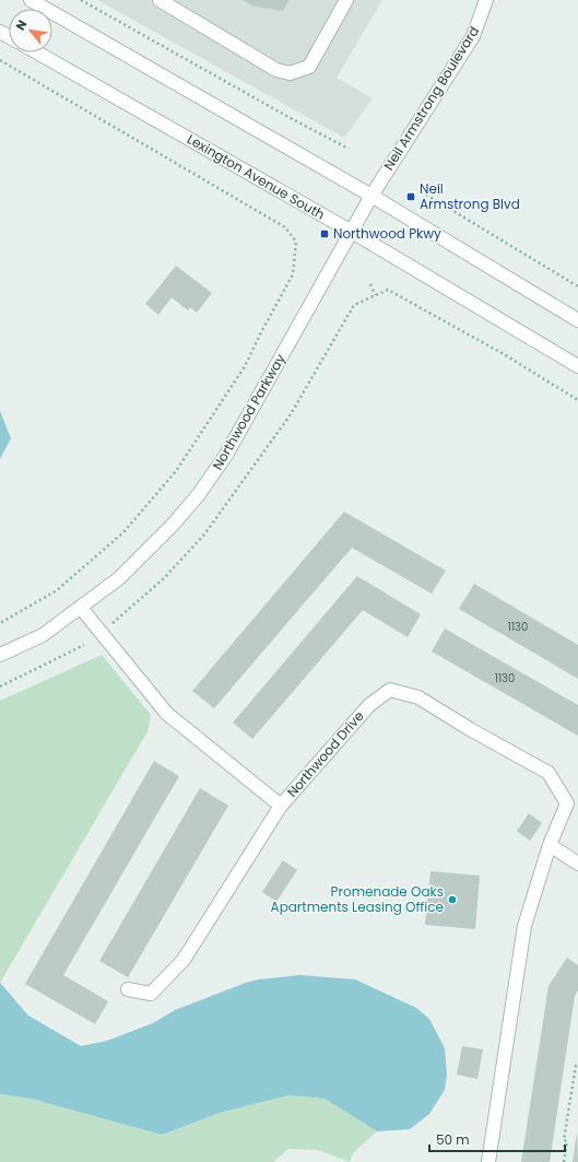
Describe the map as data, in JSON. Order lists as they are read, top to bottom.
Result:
{
  "streets": {
    "street": [
      "Neil Armstrong Boulevard",
      "Lexington Avenue South",
      "Northwood Parkway",
      "Northwood Drive"
    ]
  },
  "crossings": [
    ["Neil Armstrong Boulevard", "Northwood Parkway"],
    ["Lexington Avenue South", "Northwood Parkway"],
    ["Northwood Parkway", "Northwood Drive"]
  ],
  "places": {
    "transit": ["Neil Armstrong Blvd", "Northwood Pkwy"],
    "other": ["Promenade Oaks Apartments Leasing Office"]
  },
  "house_numbers": ["1130", "1130"],
  "scale_bar": "50 m",
  "north": "top left"
}
